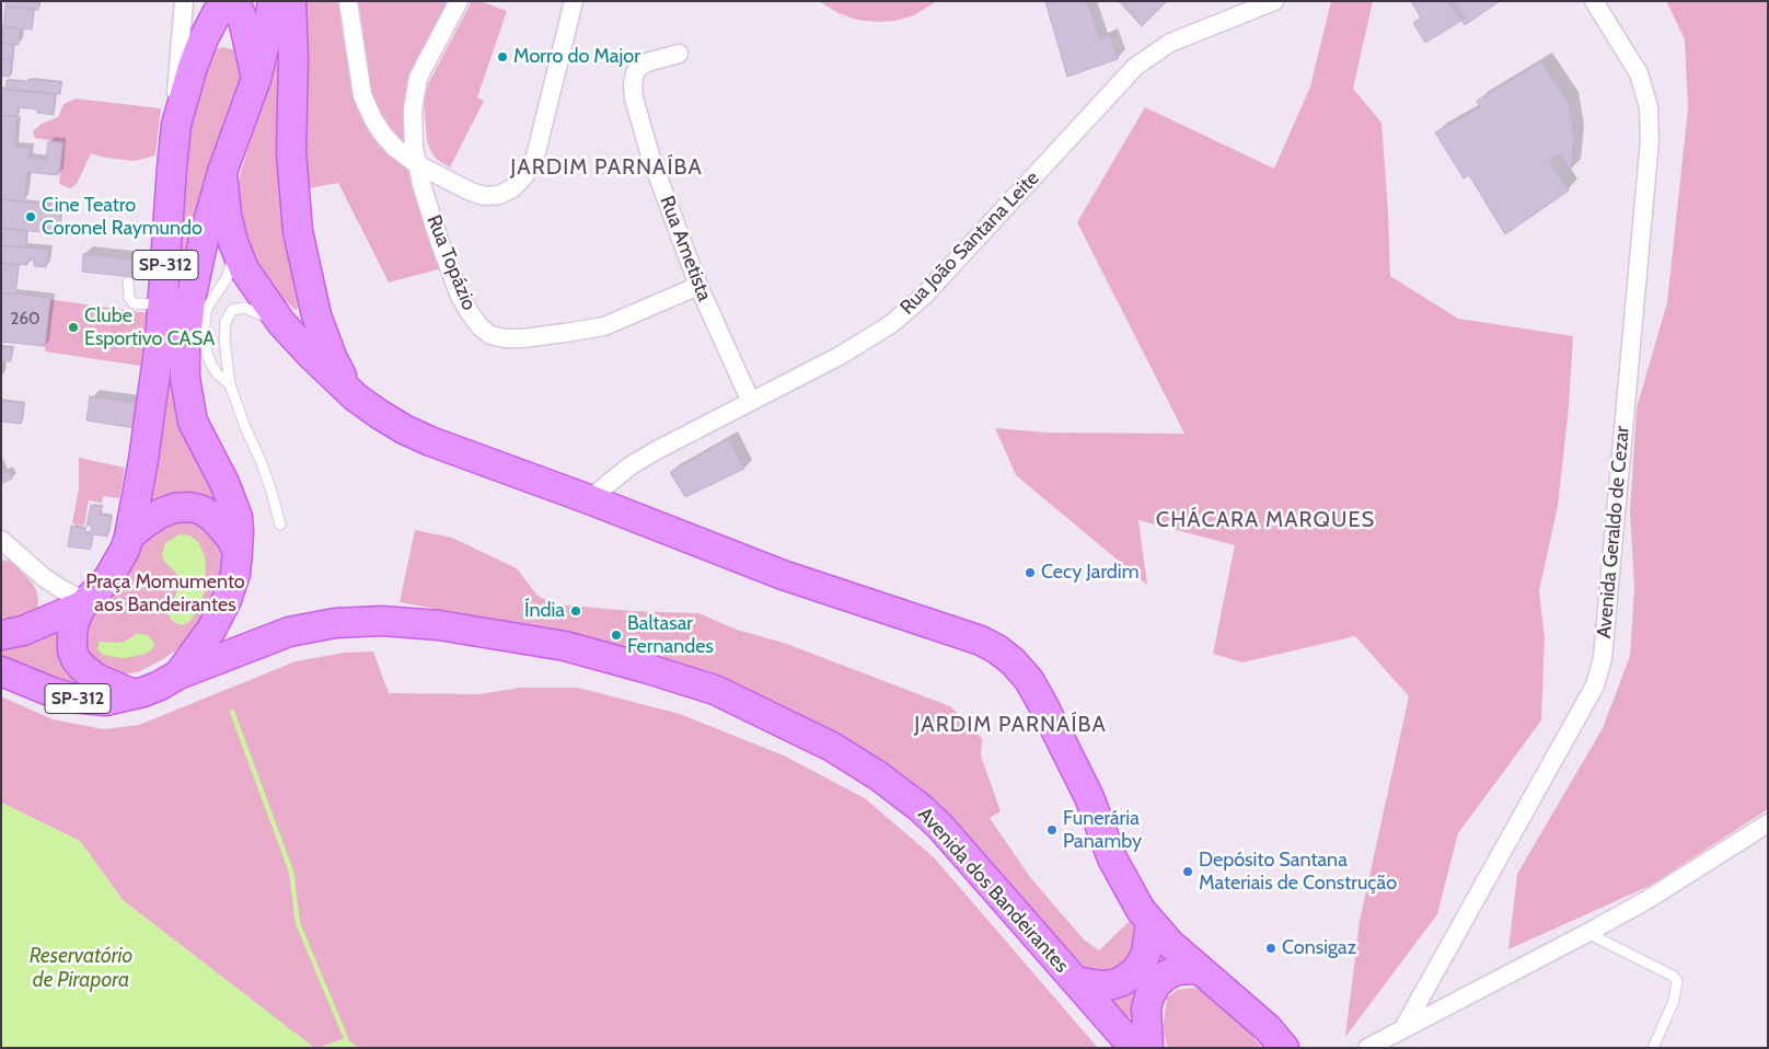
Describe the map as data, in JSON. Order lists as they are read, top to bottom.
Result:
{
  "streets": {
    "main road": ["SP-312", "Avenida dos Bandeirantes"],
    "street": [
      "Rua João Santana Leite",
      "Rua Ametista",
      "Rua Topázio",
      "Avenida Geraldo de Cezar"
    ]
  },
  "crossings": [
    ["Rua João Santana Leite", "Rua Ametista"],
    ["Rua Ametista", "Rua Topázio"],
    ["SP-312", "Avenida dos Bandeirantes"]
  ],
  "districts": ["JARDIM PARNAÍBA", "CHÁCARA MARQUES", "JARDIM PARNAÍBA"],
  "water": ["Reservatório de Pirapora"],
  "parks": ["Praça Momumento aos Bandeirantes"],
  "places": [
    "Morro do Major",
    "Cine Teatro Coronel Raymundo",
    "Clube Esportivo CASA",
    "Cecy Jardim",
    "Índia",
    "Baltasar Fernandes",
    "Funerária Panamby",
    "Depósito Santana Materiais de Construção",
    "Consigaz"
  ],
  "house_numbers": ["260"]
}
